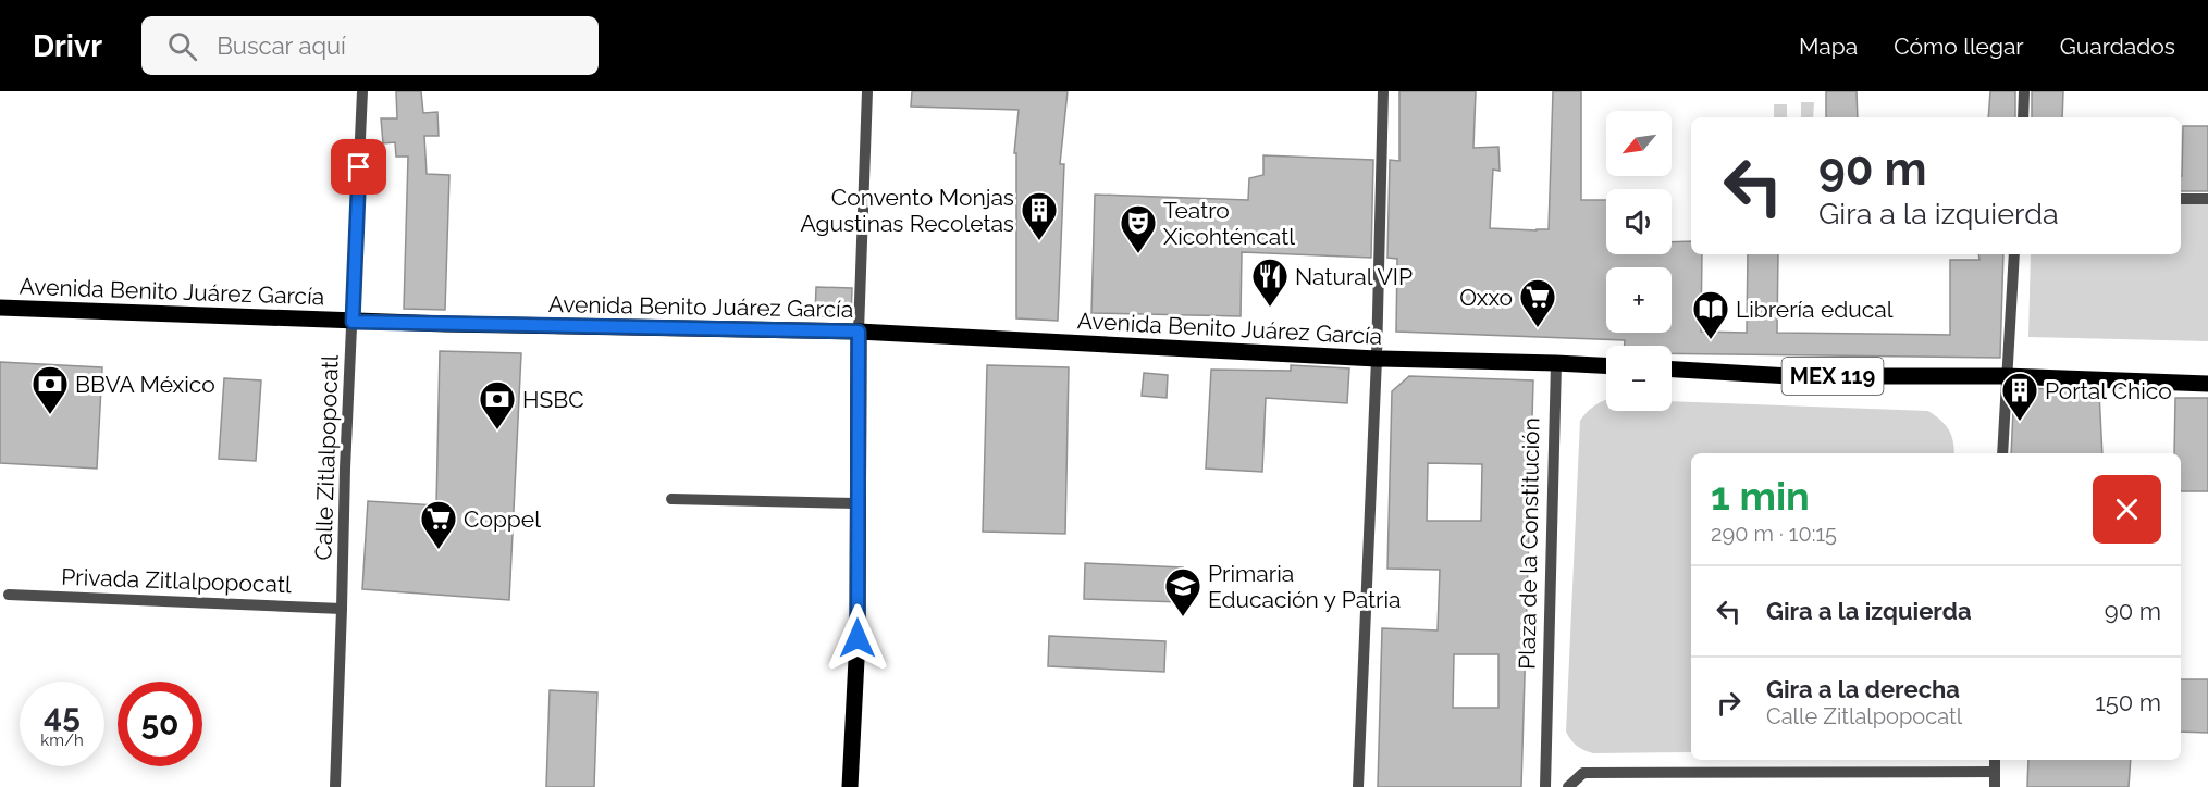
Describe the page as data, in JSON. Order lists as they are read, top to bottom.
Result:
{
  "streets": {
    "main road": ["Avenida Benito Juárez García", "MEX 119"],
    "street": ["Calle Zitlalpopocatl", "Plaza de la Constitución", "Privada Zitlalpopocatl"]
  },
  "crossings": [
    ["Avenida Benito Juárez García", "Calle Zitlalpopocatl"],
    ["Avenida Benito Juárez García", "Plaza de la Constitución"],
    ["Calle Zitlalpopocatl", "Privada Zitlalpopocatl"]
  ],
  "places": {
    "building": ["Convento Monjas Agustinas Recoletas", "Portal Chico"],
    "theatre": ["Teatro Xicohténcatl"],
    "restaurant": ["Natural VIP"],
    "supermarket": ["Oxxo", "Coppel"],
    "library": ["Librería educal"],
    "bank": ["BBVA México", "HSBC"],
    "school or university": ["Primaria Educación y Patria"]
  },
  "north": "bottom left",
  "page": {
    "header": "Drivr",
    "search": "Buscar aquí",
    "nav": ["Mapa", "Cómo llegar", "Guardados"],
    "map_buttons": ["+", "−"],
    "turn": ["90 m", "Gira a la izquierda"],
    "heading": ["1 min", "290 m · 10:15"],
    "list": [
      {
        "name": "Gira a la izquierda",
        "value": "90 m"
      },
      {
        "name": "Gira a la derecha",
        "note": "Calle Zitlalpopocatl",
        "value": "150 m"
      }
    ],
    "speed": "45 km/h",
    "limit": "50"
  }
}
